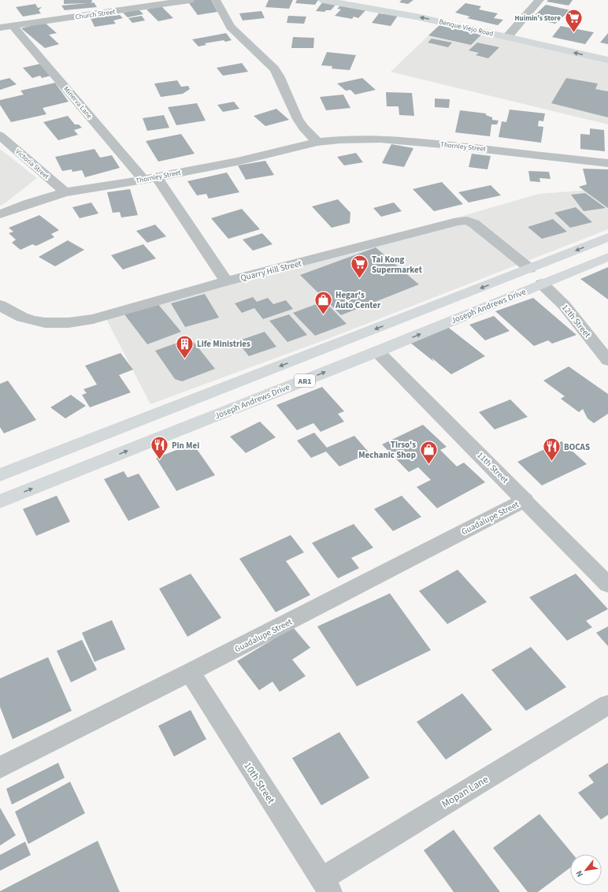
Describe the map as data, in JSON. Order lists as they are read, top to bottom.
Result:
{
  "streets": {
    "main road": ["Benque Viejo Road", "Joseph Andrews Drive", "AR1"],
    "street": [
      "Church Street",
      "Minerva Lane",
      "Thornley Street",
      "Victoria Street",
      "Quarry Hill Street",
      "12th Street",
      "11th Street",
      "Guadalupe Street",
      "10th Street",
      "Mopan Lane"
    ]
  },
  "crossings": [
    ["Church Street", "Minerva Lane"],
    ["Minerva Lane", "Thornley Street"],
    ["Minerva Lane", "Quarry Hill Street"],
    ["Thornley Street", "Victoria Street"],
    ["Quarry Hill Street", "AR1"],
    ["Joseph Andrews Drive", "12th Street"],
    ["Joseph Andrews Drive", "11th Street"],
    ["11th Street", "Guadalupe Street"],
    ["Guadalupe Street", "10th Street"],
    ["10th Street", "Mopan Lane"]
  ],
  "one_way": ["Benque Viejo Road"],
  "places": {
    "supermarket": ["Huimin's Store", "Tai Kong Supermarket"],
    "shop": ["Hegar's Auto Center", "Tirso's Mechanic Shop"],
    "building": ["Life Ministries"],
    "restaurant": ["Pin Mei", "BOCAS"]
  },
  "north": "bottom left"
}
